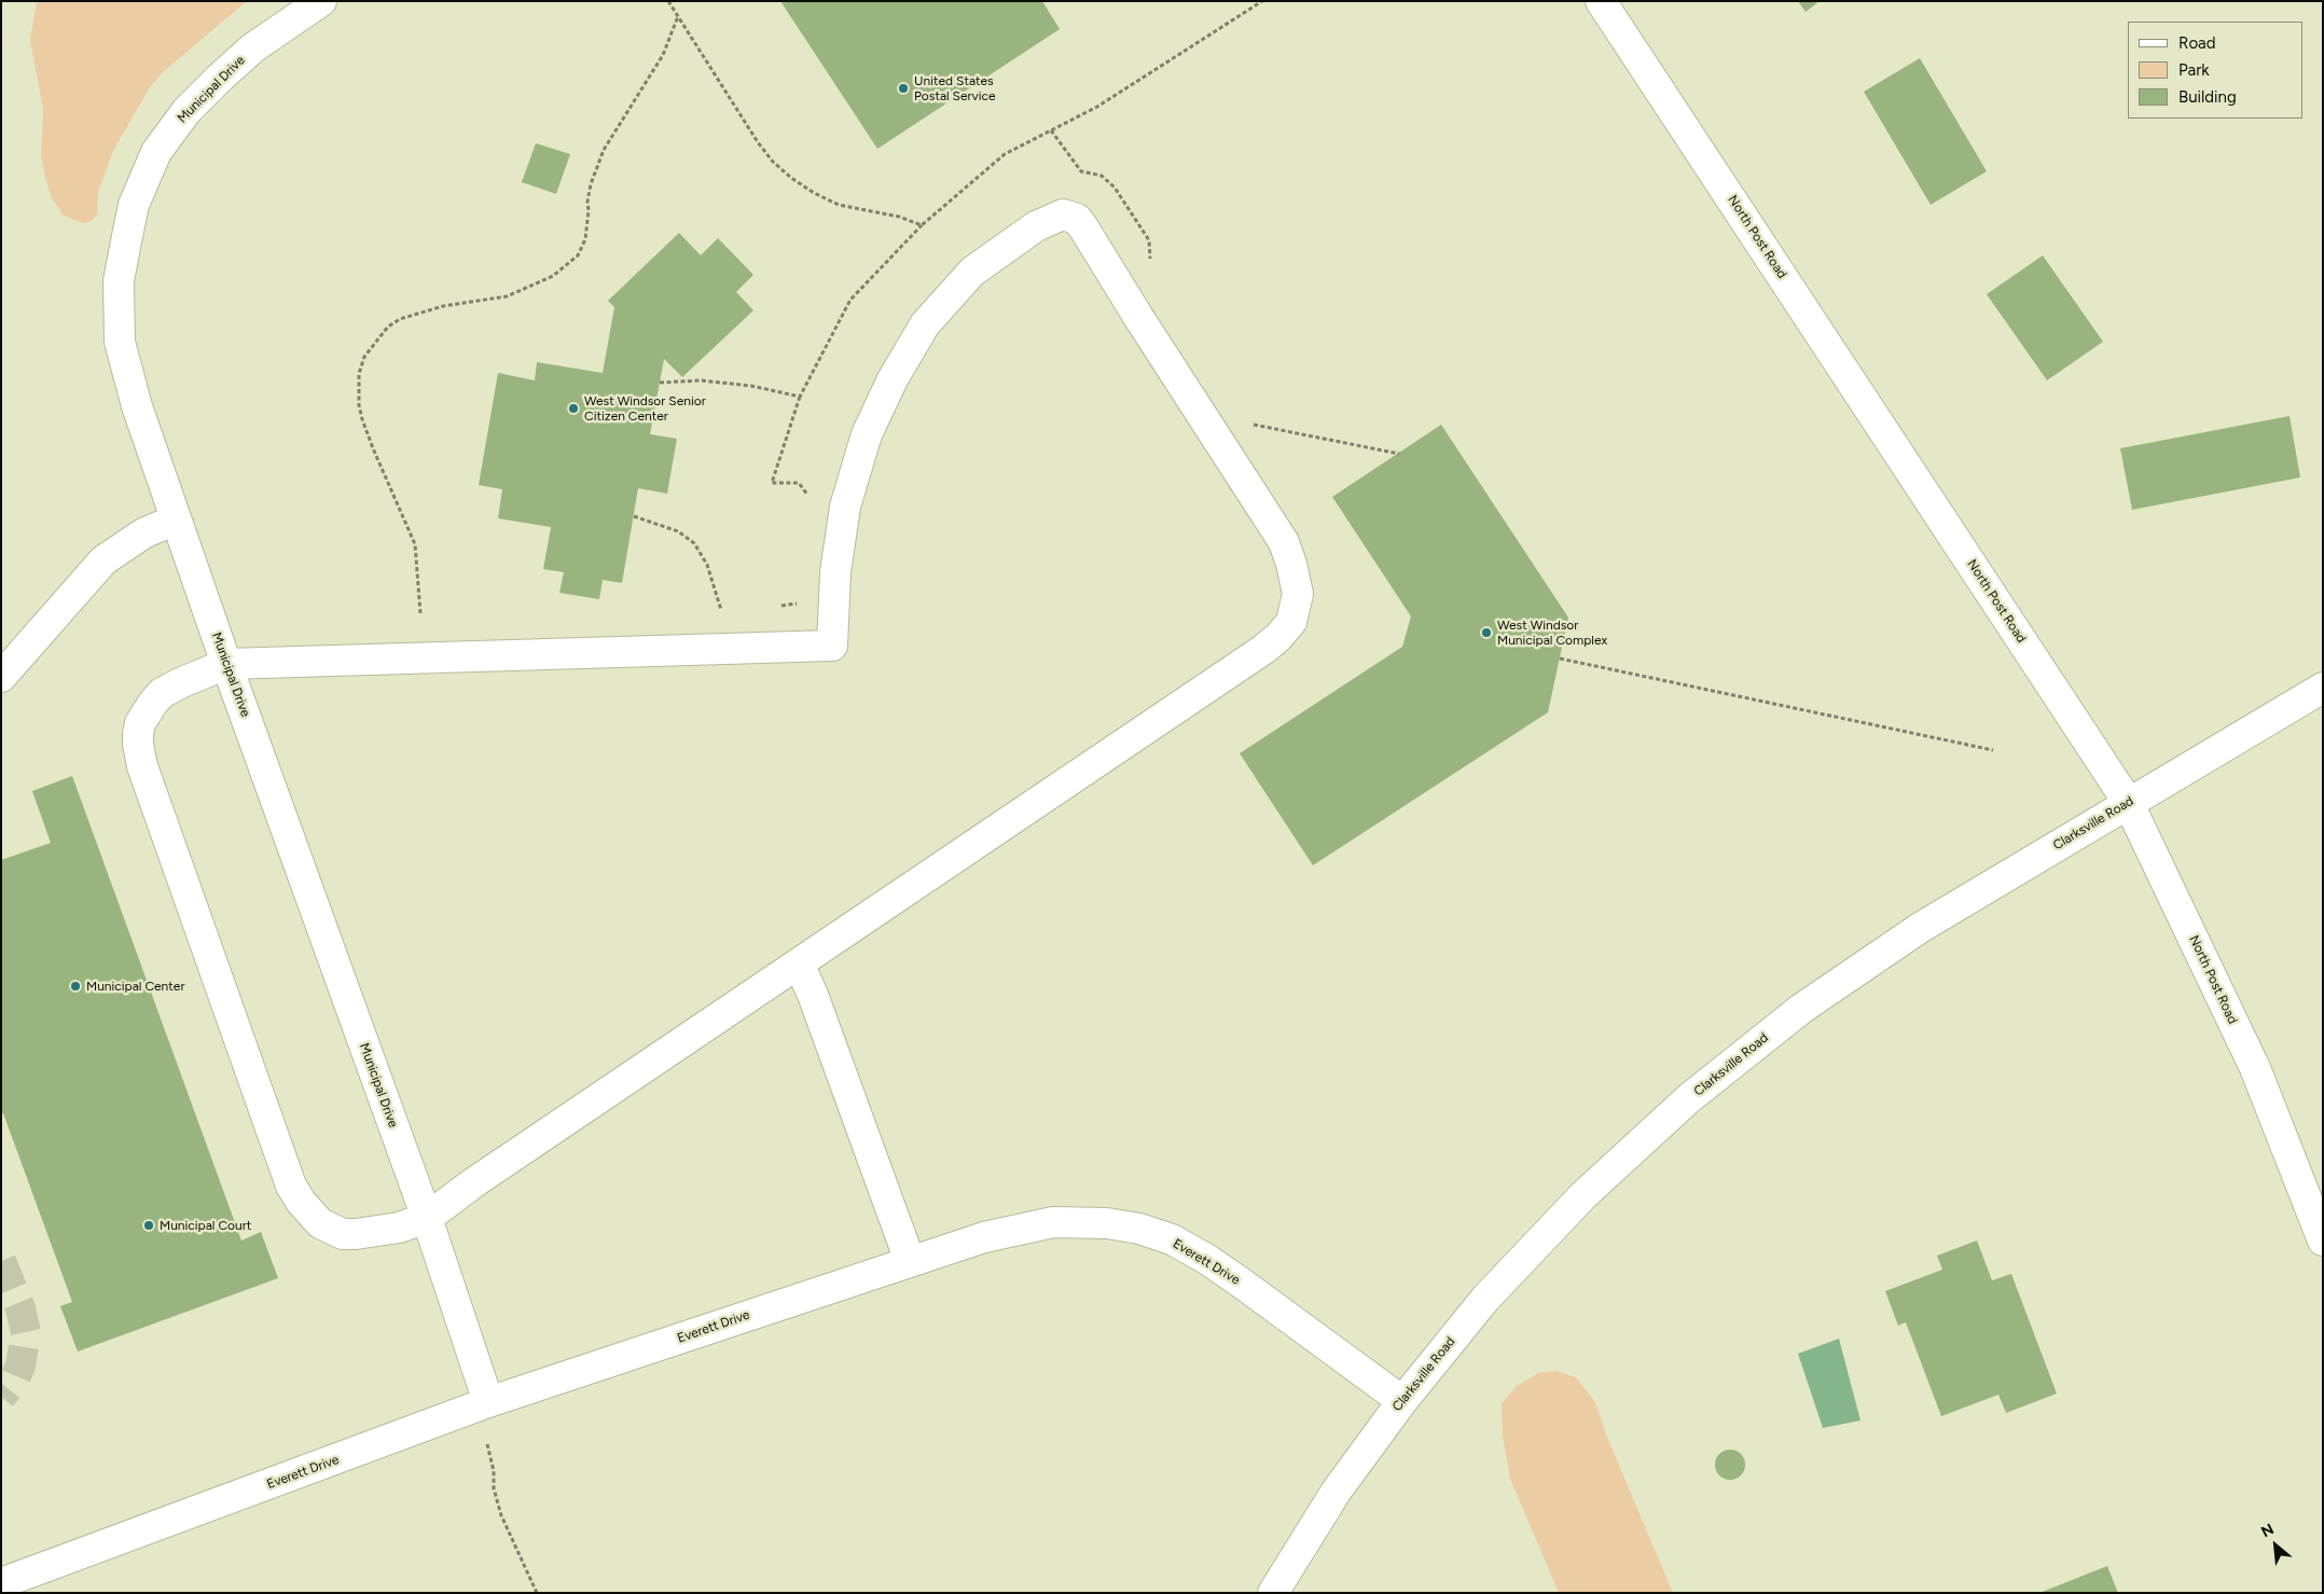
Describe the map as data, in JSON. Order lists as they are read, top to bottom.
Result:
{
  "streets": {
    "street": [
      "Municipal Drive",
      "North Post Road",
      "Clarksville Road",
      "Everett Drive"
    ]
  },
  "crossings": [
    ["Municipal Drive", "Everett Drive"],
    ["North Post Road", "Clarksville Road"],
    ["Clarksville Road", "Everett Drive"]
  ],
  "places": [
    "United States Postal Service",
    "West Windsor Senior Citizen Center",
    "West Windsor Municipal Complex",
    "Municipal Center",
    "Municipal Court"
  ],
  "legend": ["Road", "Park", "Building"],
  "north": "top left"
}
